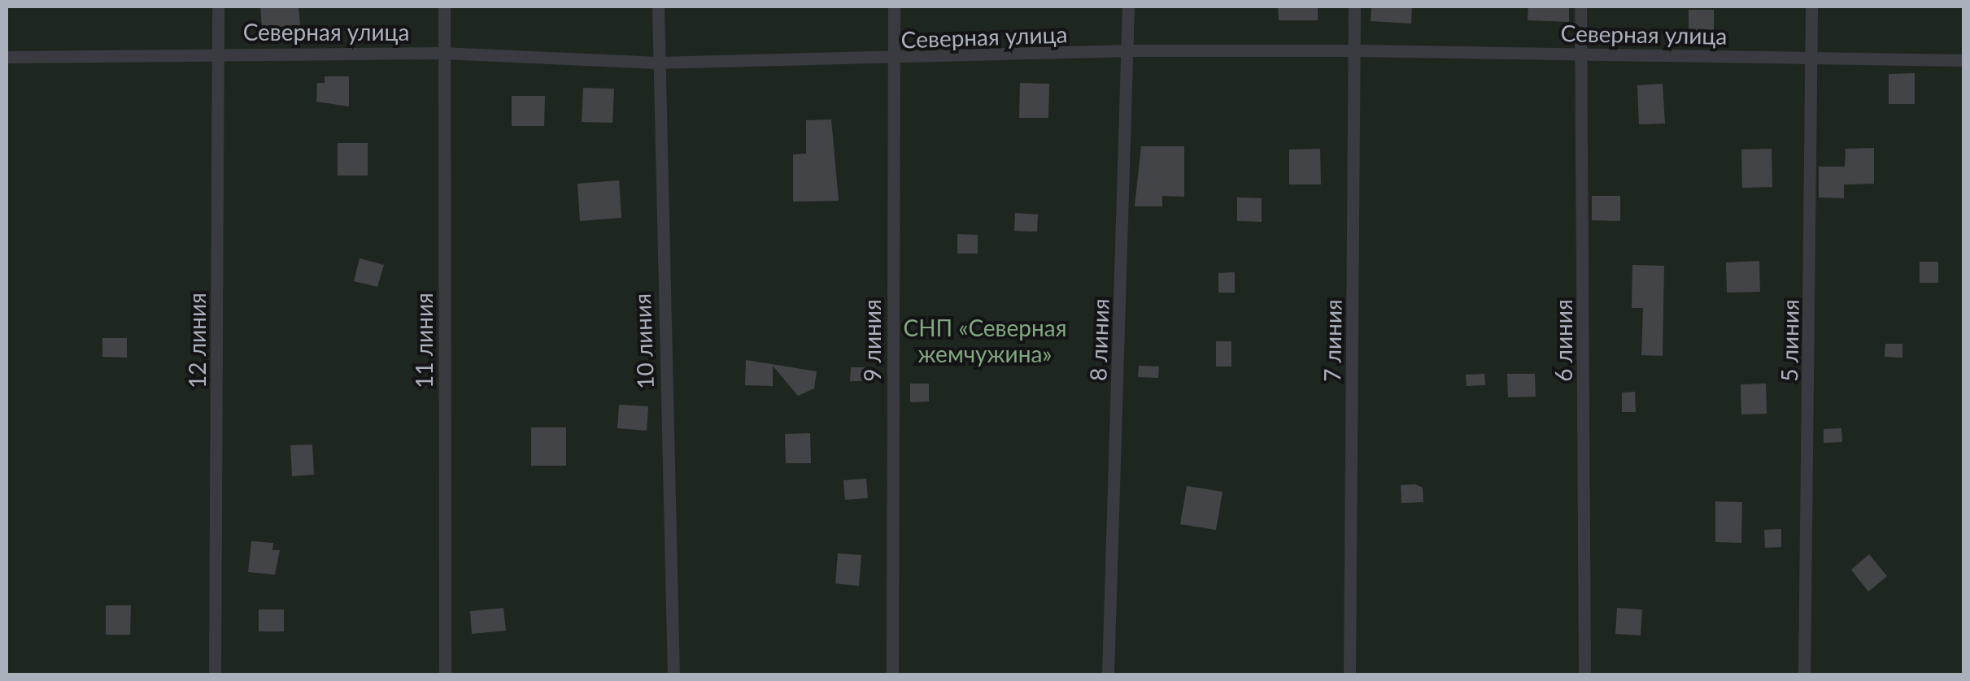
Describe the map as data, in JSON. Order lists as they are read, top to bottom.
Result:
{
  "streets": {
    "street": [
      "Северная улица",
      "8 линия",
      "12 линия",
      "11 линия",
      "9 линия",
      "7 линия",
      "6 линия",
      "5 линия",
      "10 линия"
    ]
  },
  "crossings": [
    ["Северная улица", "8 линия"],
    ["Северная улица", "12 линия"],
    ["Северная улица", "11 линия"],
    ["Северная улица", "9 линия"],
    ["Северная улица", "7 линия"],
    ["Северная улица", "6 линия"],
    ["Северная улица", "5 линия"],
    ["Северная улица", "10 линия"]
  ],
  "parks": ["СНП «Северная жемчужина»"]
}
